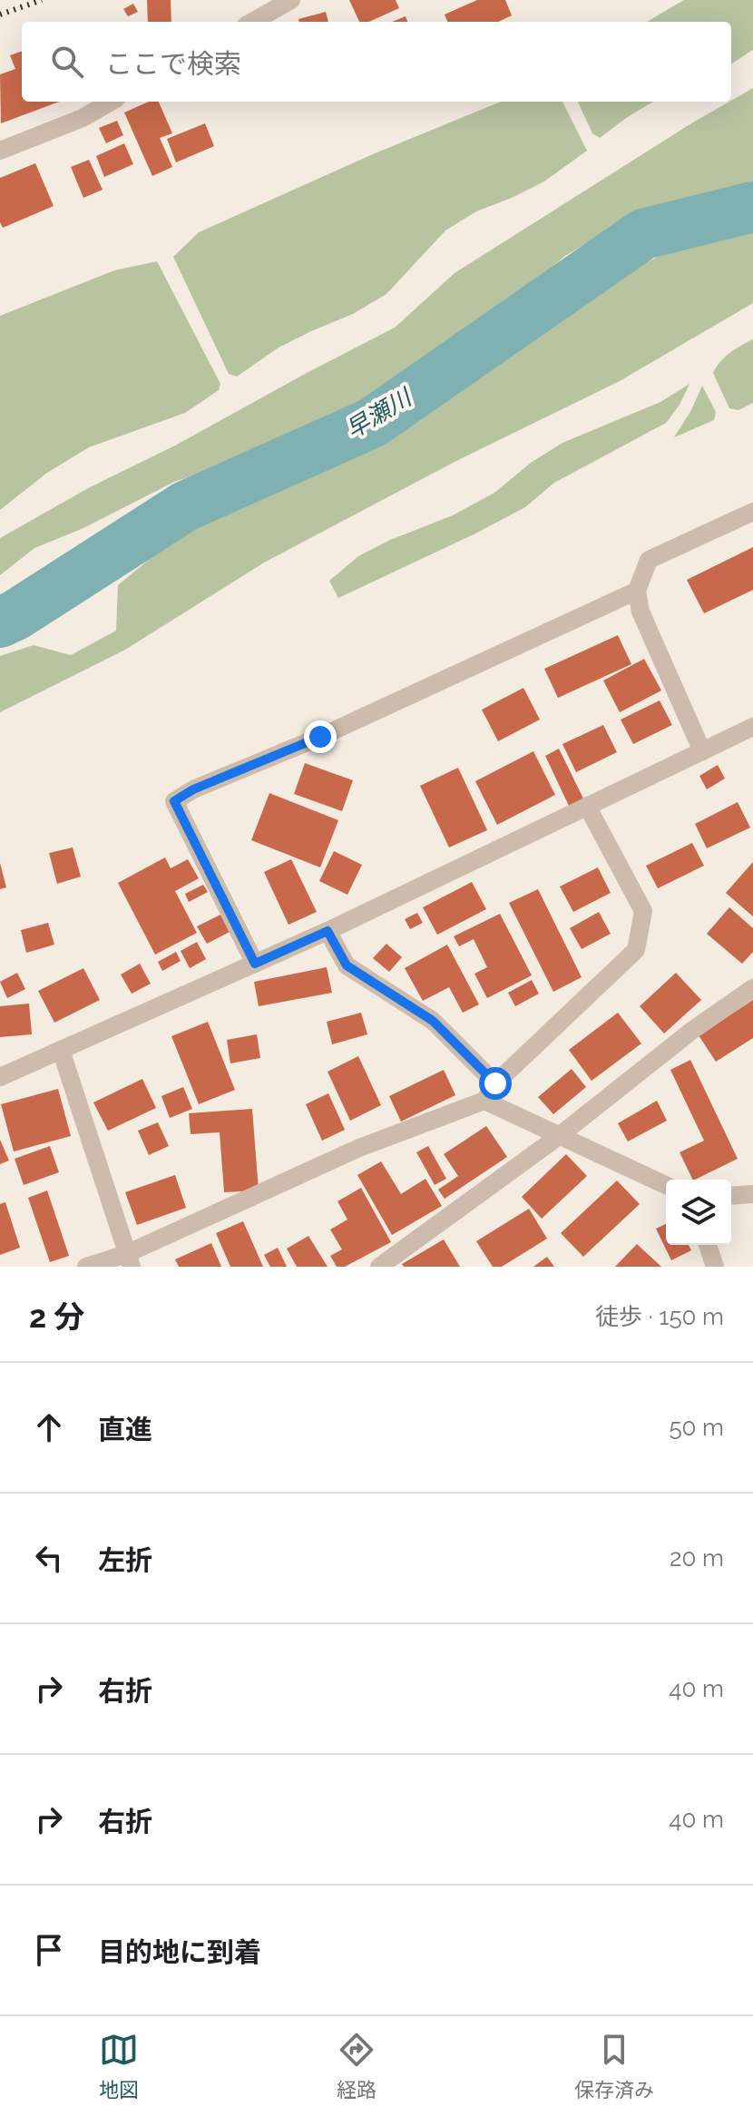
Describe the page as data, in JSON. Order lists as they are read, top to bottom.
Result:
{
  "water": ["早瀬川"],
  "page": {
    "search": "ここで検索",
    "heading": ["2 分", "徒歩 · 150 m"],
    "list": [
      ["直進", "50 m"],
      ["左折", "20 m"],
      ["右折", "40 m"],
      ["右折", "40 m"],
      "目的地に到着"
    ],
    "nav": ["地図", "経路", "保存済み"]
  }
}
